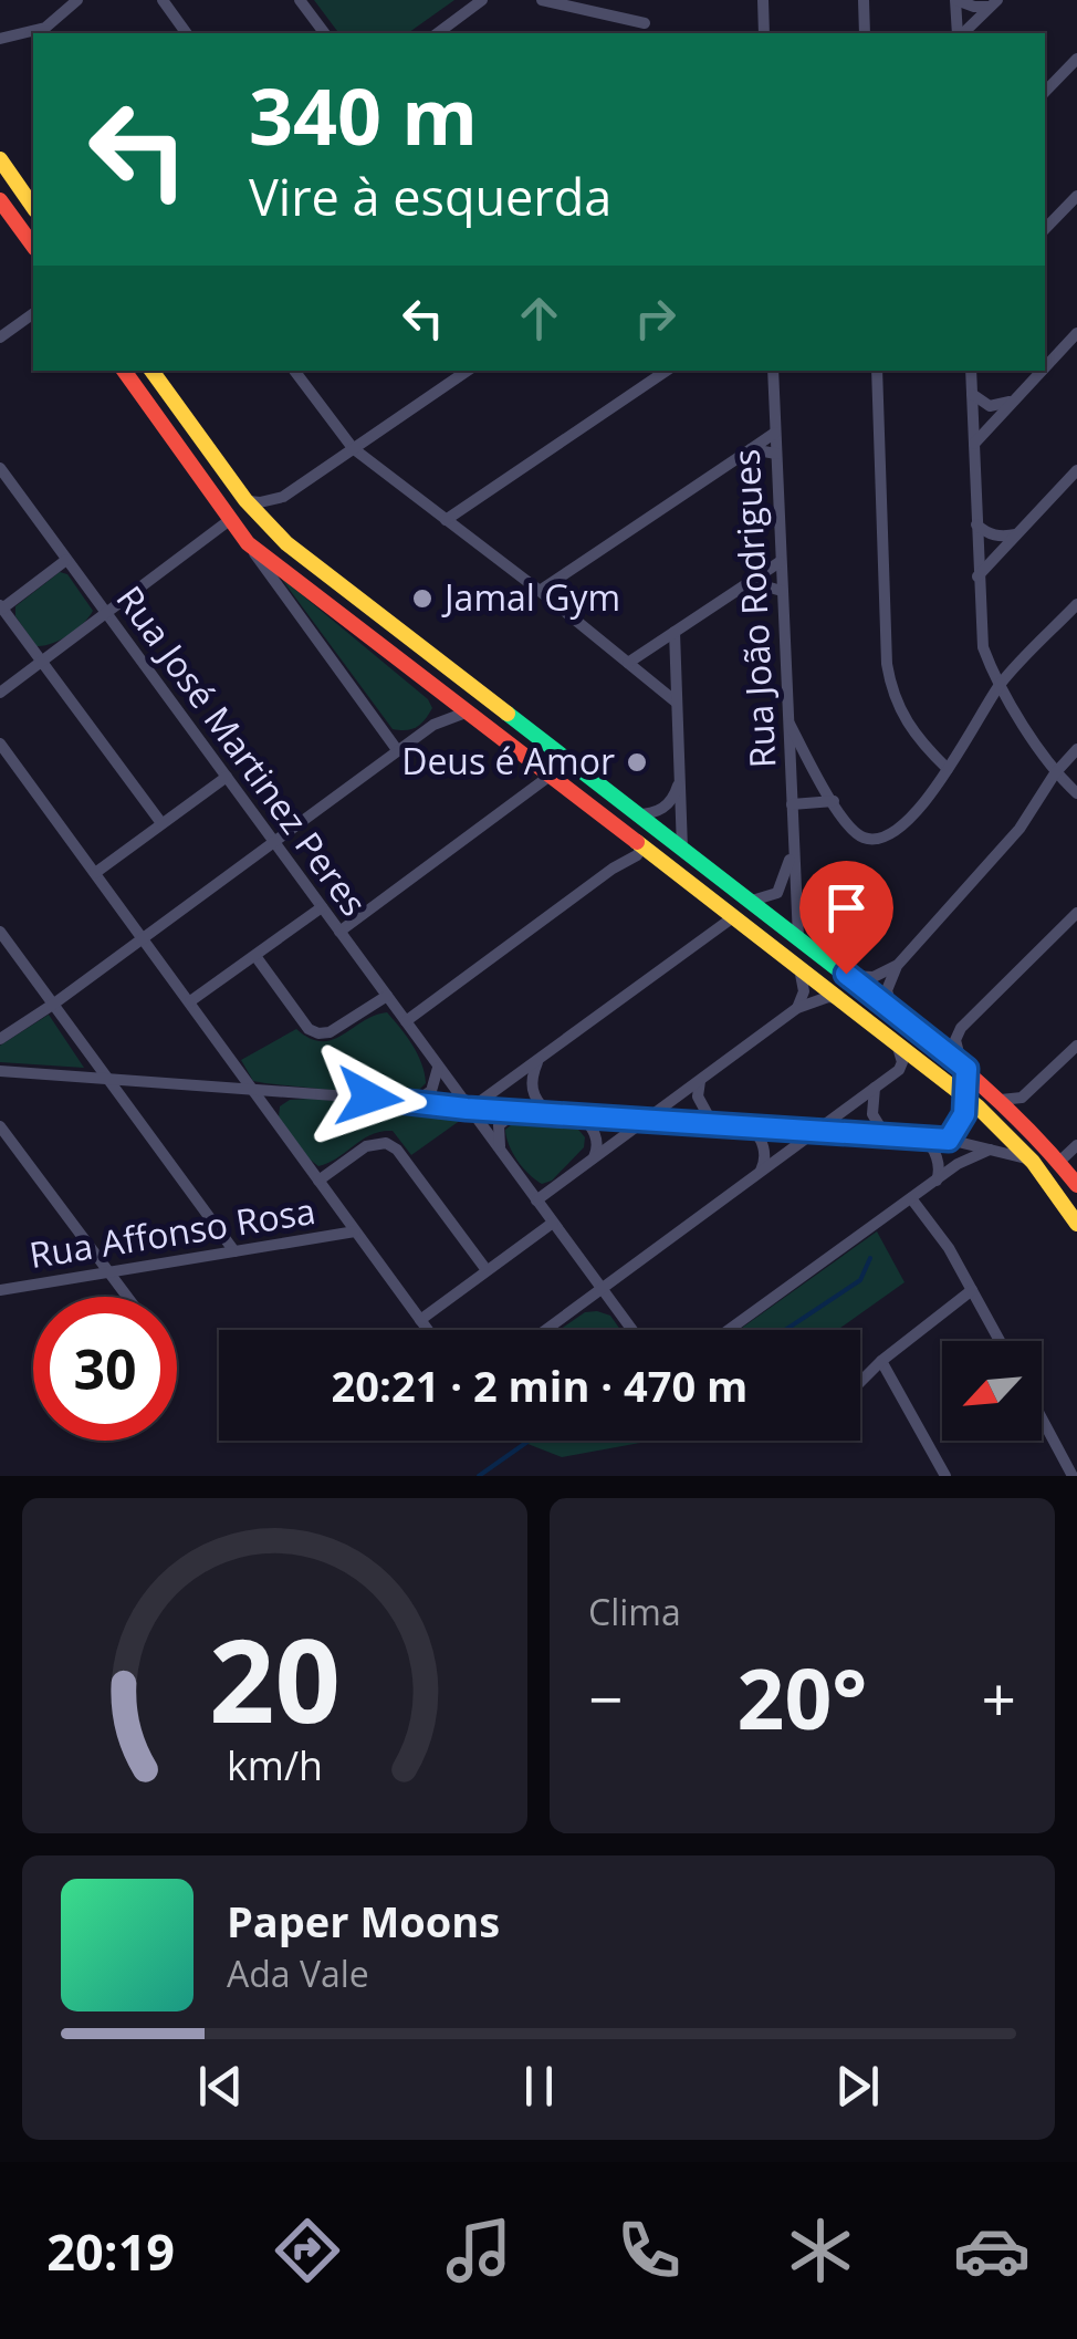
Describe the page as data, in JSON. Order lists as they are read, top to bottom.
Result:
{
  "streets": {
    "street": ["Rua João Rodrigues", "Rua José Martinez Peres", "Rua Affonso Rosa"]
  },
  "places": ["Jamal Gym", "Deus é Amor"],
  "north": "bottom left",
  "page": {
    "turn": ["340 m", "Vire à esquerda"],
    "limit": "30",
    "trip": "20:21 · 2 min · 470 m",
    "tile": "Clima",
    "heat": ["−", "20°", "+"],
    "song": ["Paper Moons", "Ada Vale"],
    "tabs": "20:19",
    "gauge": ["20", "km/h"]
  }
}
